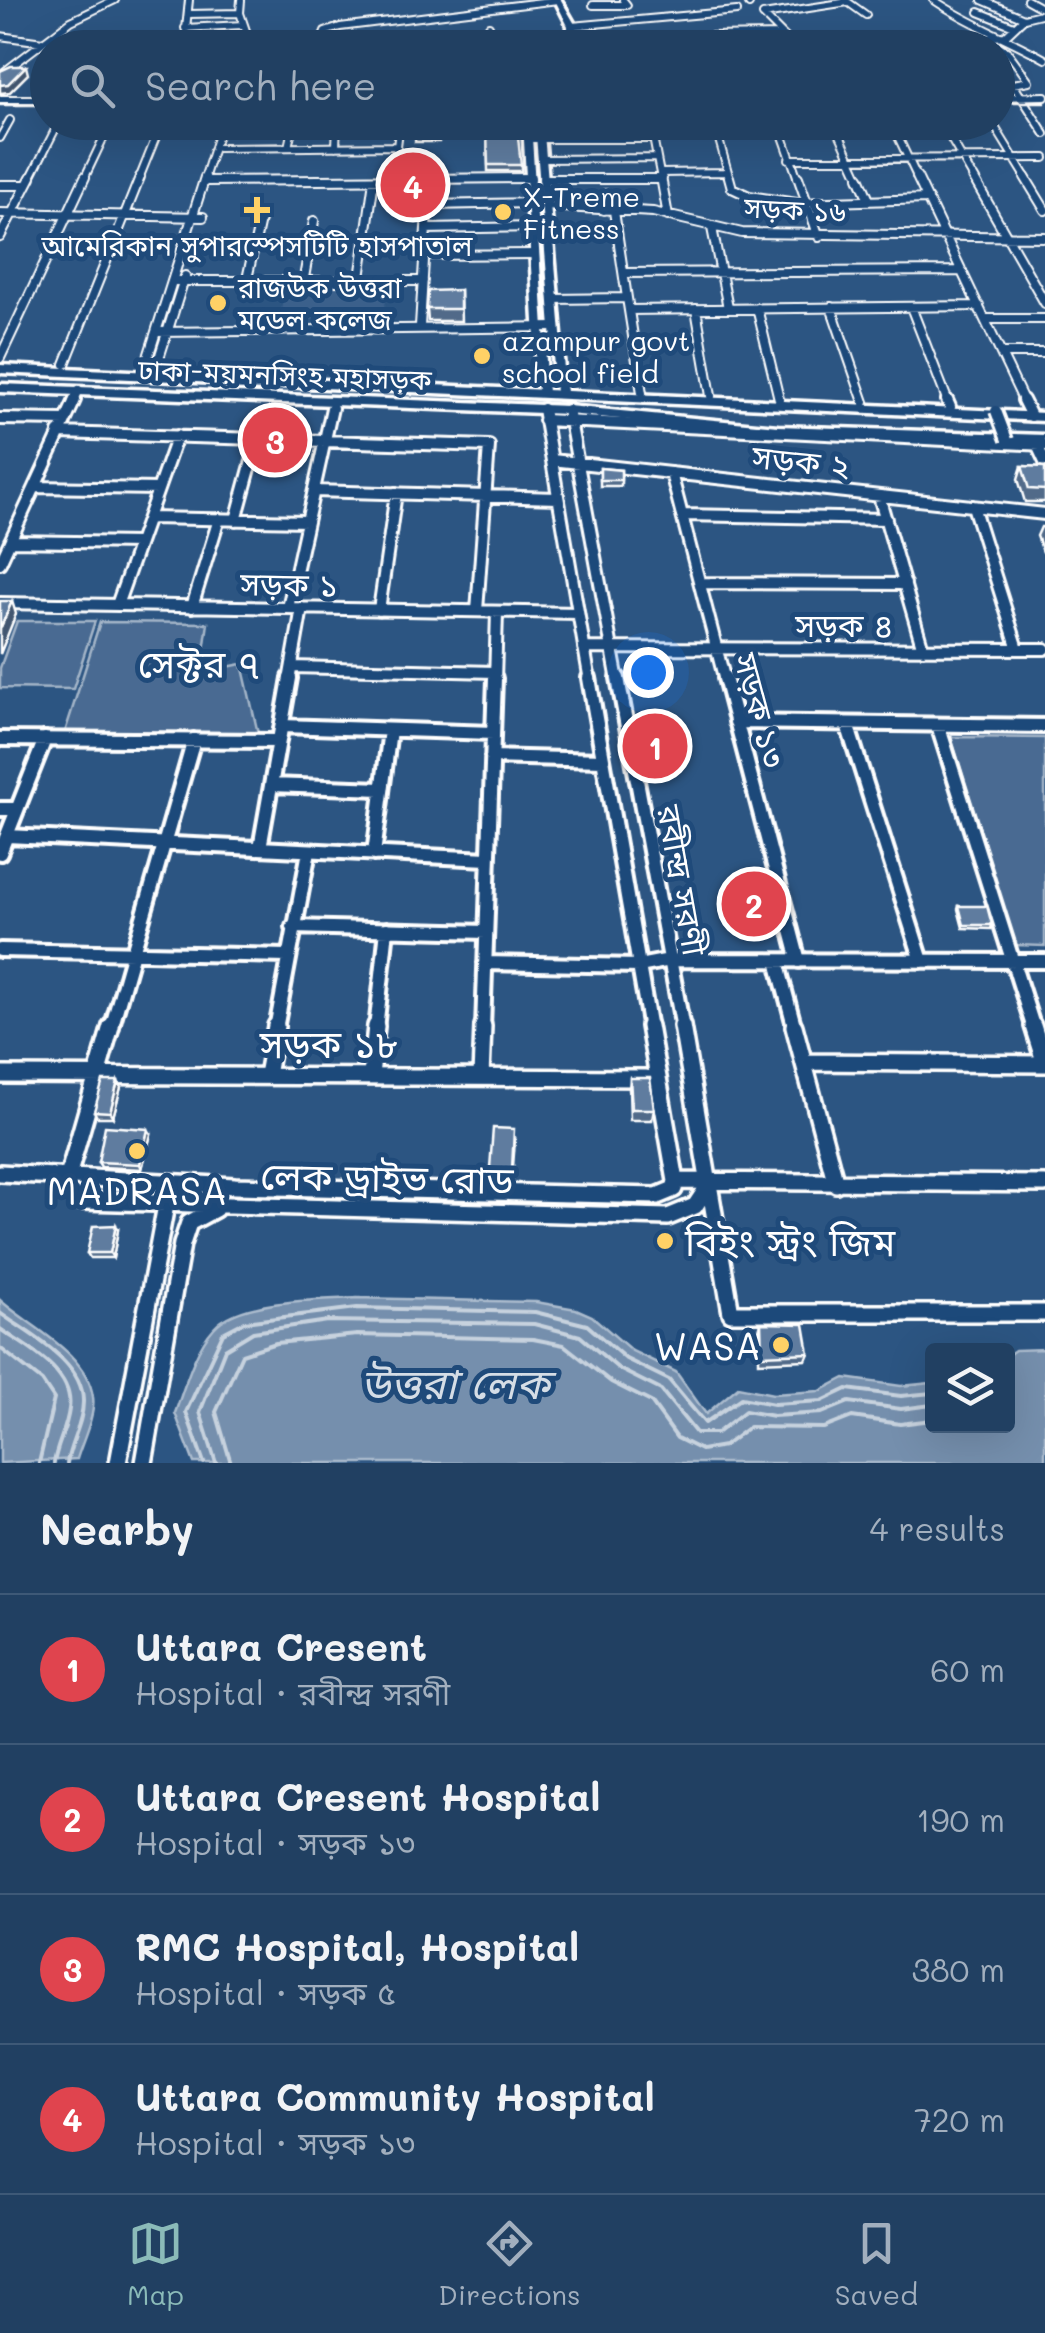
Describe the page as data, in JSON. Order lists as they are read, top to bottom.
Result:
{
  "streets": {
    "highway": ["ঢাকা-ময়মনসিংহ মহাসড়ক"],
    "street": [
      "সড়ক ১৬",
      "সড়ক ২",
      "সড়ক ১",
      "সড়ক ৪",
      "সড়ক ১৩",
      "রবীন্দ্র সরণী",
      "সড়ক ১৮",
      "লেক ড্রাইভ রোড"
    ]
  },
  "crossings": [
    ["ঢাকা-ময়মনসিংহ মহাসড়ক", "রবীন্দ্র সরণী"],
    ["সড়ক ২", "সড়ক ১৩"],
    ["সড়ক ২", "রবীন্দ্র সরণী"],
    ["সড়ক ১", "রবীন্দ্র সরণী"],
    ["সড়ক ৪", "সড়ক ১৩"],
    ["সড়ক ৪", "রবীন্দ্র সরণী"],
    ["রবীন্দ্র সরণী", "সড়ক ১৮"],
    ["রবীন্দ্র সরণী", "লেক ড্রাইভ রোড"]
  ],
  "districts": ["সেক্টর ৭"],
  "water": ["উত্তরা লেক"],
  "places": {
    "health": ["আমেরিকান সুপারস্পেসটিটি হাসপাতাল"],
    "other": [
      "X-Treme Fitness",
      "রাজউক উত্তরা মডেল কলেজ",
      "azampur govt school field",
      "MADRASA",
      "বিইং স্ট্রং জিম",
      "WASA"
    ]
  },
  "page": {
    "search": "Search here",
    "pins": [
      "4",
      "3",
      "1",
      "2"
    ],
    "heading": ["Nearby", "4 results"],
    "list": [
      {
        "mark": "1",
        "name": "Uttara Cresent",
        "note": "Hospital · রবীন্দ্র সরণী",
        "value": "60 m"
      },
      {
        "mark": "2",
        "name": "Uttara Cresent Hospital",
        "note": "Hospital · সড়ক ১৩",
        "value": "190 m"
      },
      {
        "mark": "3",
        "name": "RMC Hospital, Hospital",
        "note": "Hospital · সড়ক ৫",
        "value": "380 m"
      },
      {
        "mark": "4",
        "name": "Uttara Community Hospital",
        "note": "Hospital · সড়ক ১৩",
        "value": "720 m"
      }
    ],
    "nav": ["Map", "Directions", "Saved"]
  }
}
